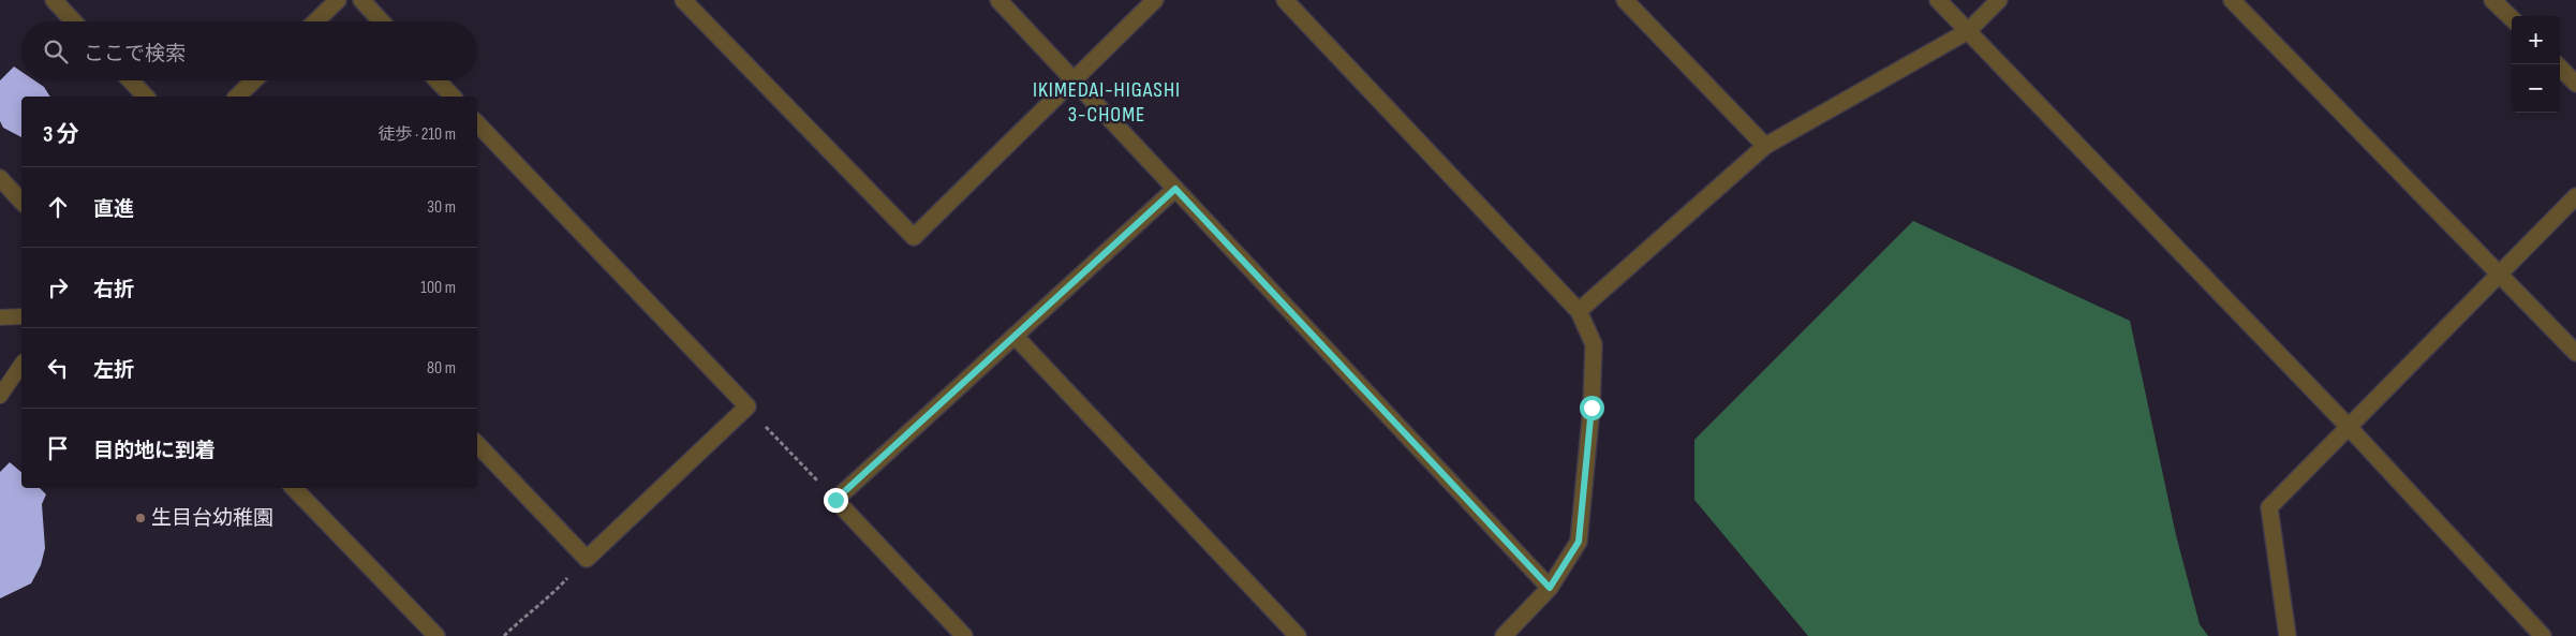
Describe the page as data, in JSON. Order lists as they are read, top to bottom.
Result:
{
  "districts": ["IKIMEDAI-HIGASHI 3-CHOME"],
  "places": ["生目台幼稚園"],
  "page": {
    "map_buttons": ["+", "−"],
    "search": "ここで検索",
    "heading": ["3 分", "徒歩 · 210 m"],
    "list": [
      ["直進", "30 m"],
      ["右折", "100 m"],
      ["左折", "80 m"],
      "目的地に到着"
    ]
  }
}
